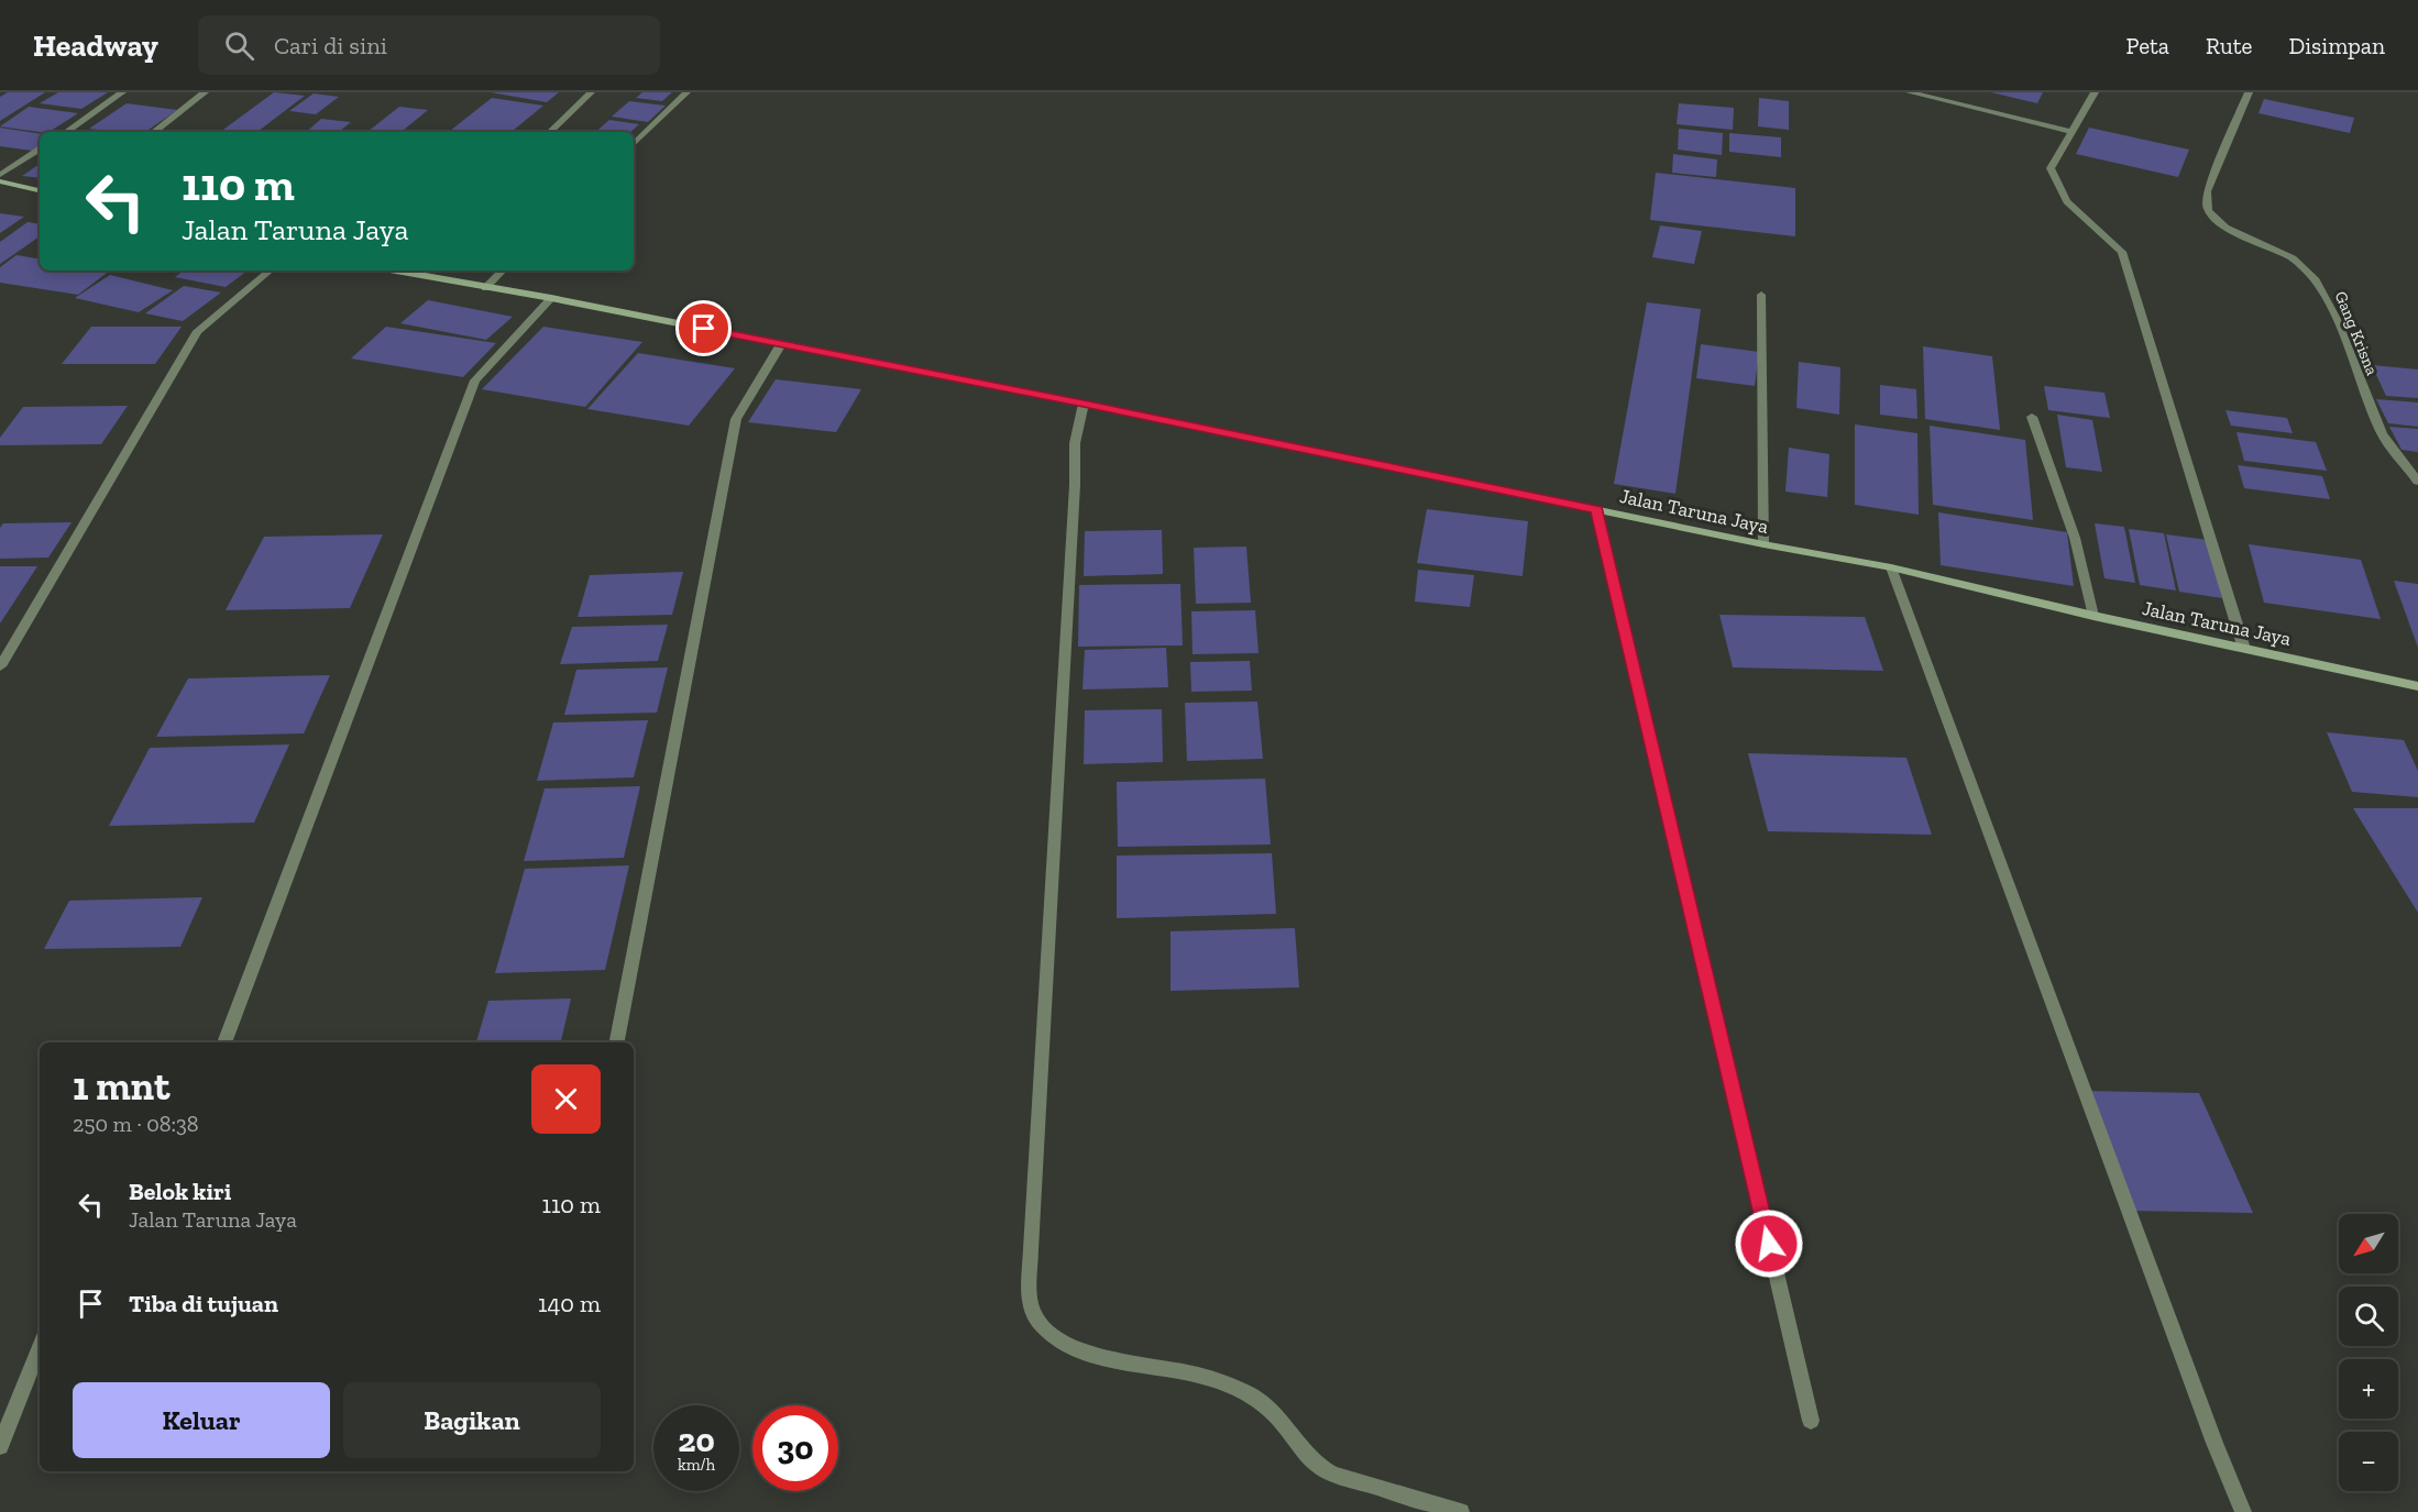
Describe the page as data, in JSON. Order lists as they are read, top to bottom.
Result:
{
  "streets": {
    "street": ["Gang Krisna", "Jalan Taruna Jaya"]
  },
  "north": "bottom left",
  "page": {
    "header": "Headway",
    "search": "Cari di sini",
    "nav": ["Peta", "Rute", "Disimpan"],
    "turn": ["110 m", "Jalan Taruna Jaya"],
    "heading": ["1 mnt", "250 m · 08:38"],
    "list": [
      {
        "name": "Belok kiri",
        "note": "Jalan Taruna Jaya",
        "value": "110 m"
      },
      {
        "name": "Tiba di tujuan",
        "value": "140 m"
      }
    ],
    "map_buttons": ["+", "−"],
    "buttons": ["Keluar", "Bagikan"],
    "speed": "20 km/h",
    "limit": "30"
  }
}
